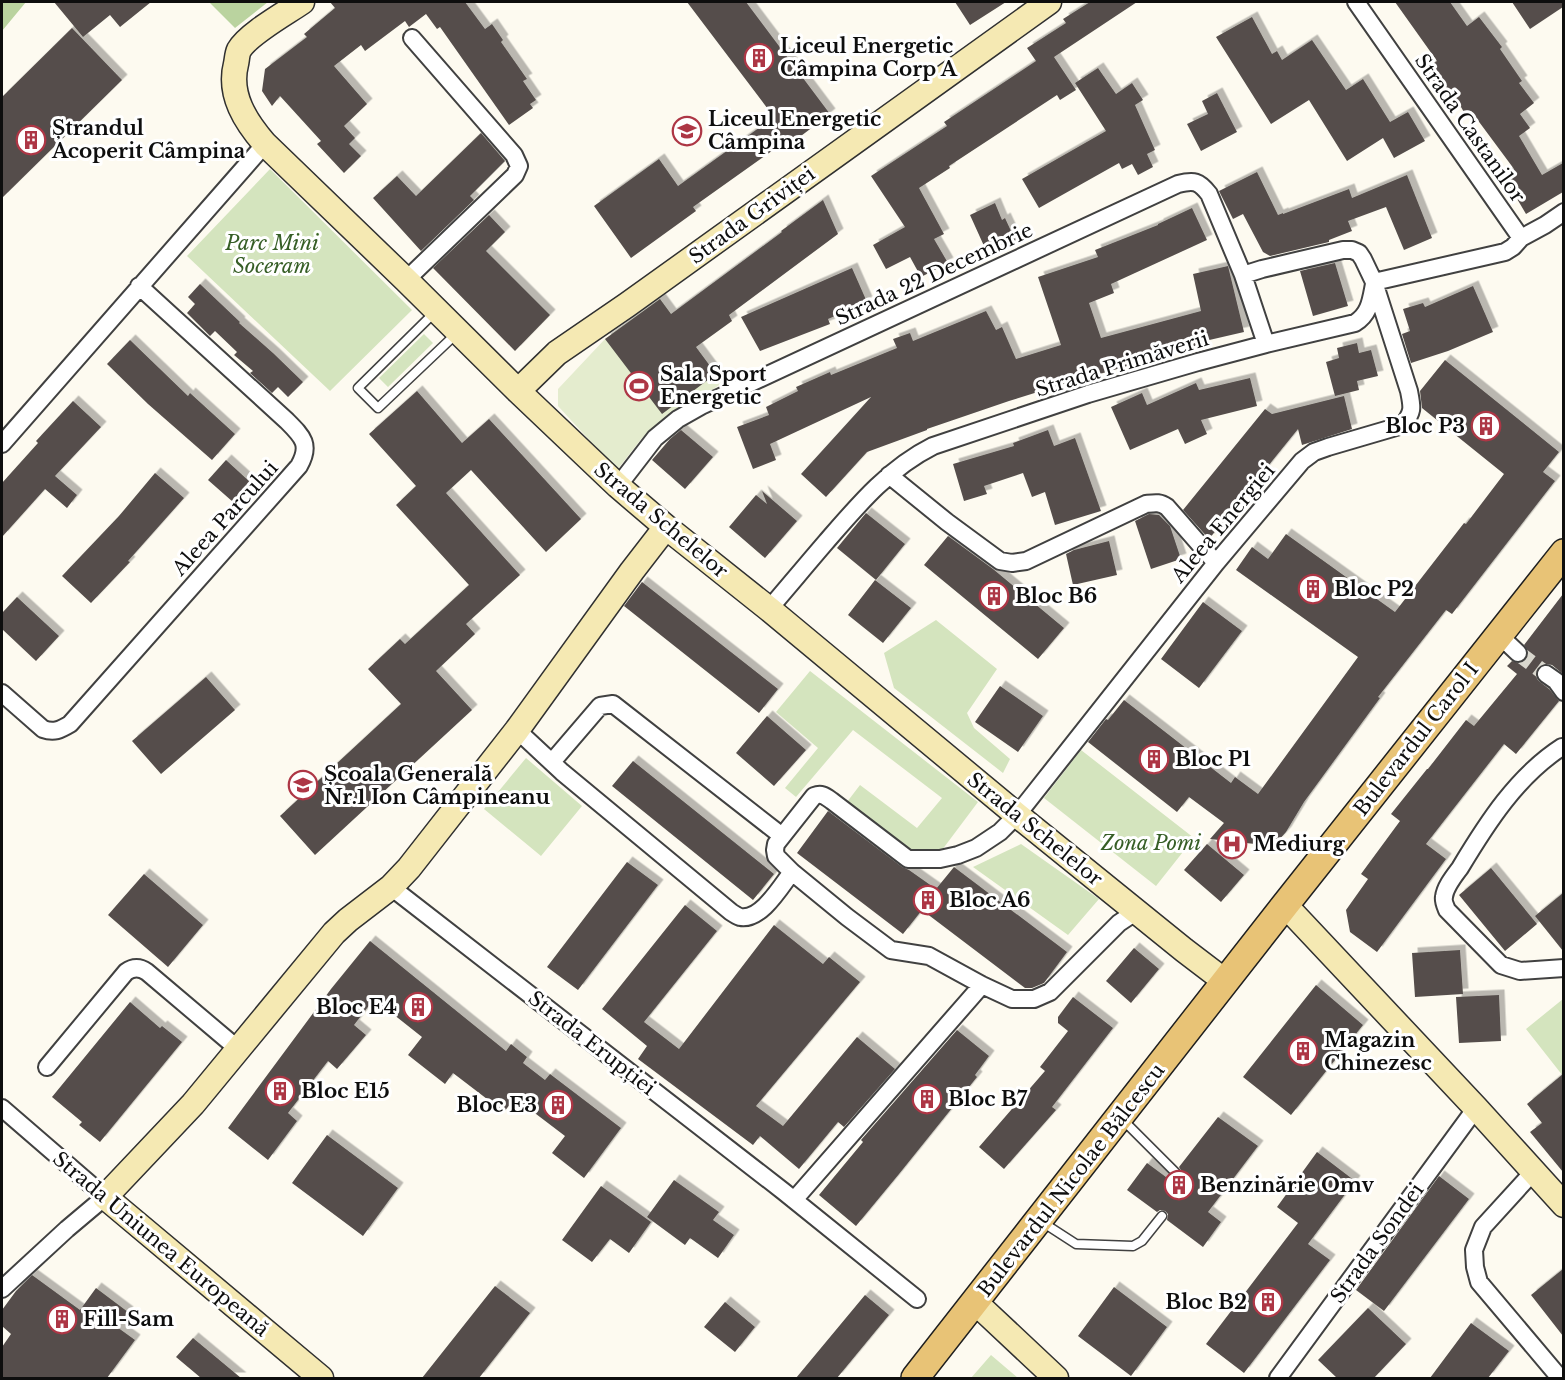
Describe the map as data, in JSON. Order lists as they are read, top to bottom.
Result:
{
  "streets": {
    "main road": [
      "Strada Griviței",
      "Strada Schelelor",
      "Bulevardul Carol I",
      "Bulevardul Nicolae Bălcescu",
      "Strada Uniunea Europeană"
    ],
    "street": [
      "Strada Castanilor",
      "Strada 22 Decembrie",
      "Strada Primăverii",
      "Aleea Parcului",
      "Aleea Energiei",
      "Strada Erupției",
      "Strada Sondei"
    ]
  },
  "crossings": [
    ["Strada Griviței", "Strada Schelelor"],
    ["Strada 22 Decembrie", "Strada Primăverii"],
    ["Strada 22 Decembrie", "Strada Schelelor"],
    ["Strada Primăverii", "Strada Schelelor"],
    ["Strada Primăverii", "Aleea Energiei"],
    ["Strada Schelelor", "Aleea Energiei"],
    ["Strada Schelelor", "Bulevardul Carol I"],
    ["Strada Schelelor", "Bulevardul Nicolae Bălcescu"],
    ["Bulevardul Carol I", "Bulevardul Nicolae Bălcescu"]
  ],
  "parks": ["Parc Mini Soceram", "Zona Pomi"],
  "places": {
    "building": [
      "Liceul Energetic Câmpina Corp A",
      "Ștrandul Acoperit Câmpina",
      "Bloc P3",
      "Bloc P2",
      "Bloc B6",
      "Bloc P1",
      "Bloc A6",
      "Bloc E4",
      "Magazin Chinezesc",
      "Bloc E15",
      "Bloc B7",
      "Bloc E3",
      "Benzinărie Omv",
      "Bloc B2",
      "Fill-Sam"
    ],
    "school or university": ["Liceul Energetic Câmpina", "Școala Generală Nr.1 Ion Câmpineanu"],
    "sports": ["Sala Sport Energetic"],
    "hospital": ["Mediurg"]
  }
}
